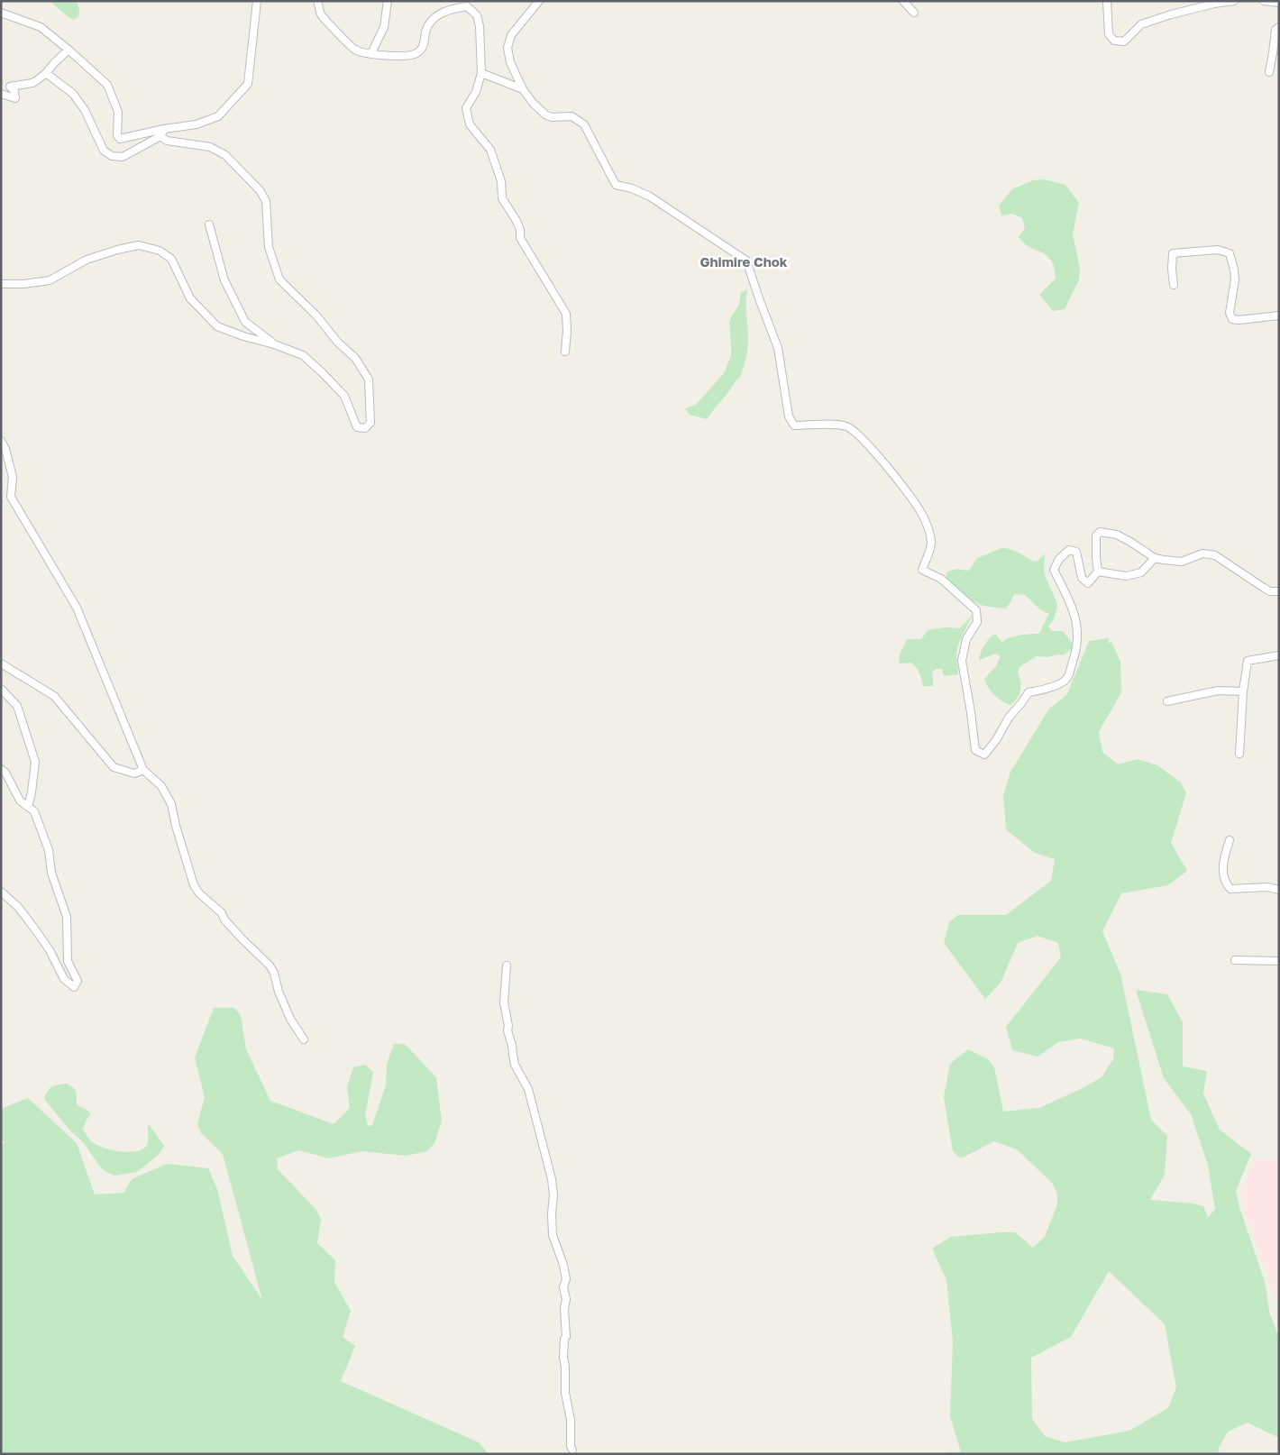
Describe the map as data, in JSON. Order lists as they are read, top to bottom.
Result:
{
  "districts": ["Ghimire Chok"]
}
